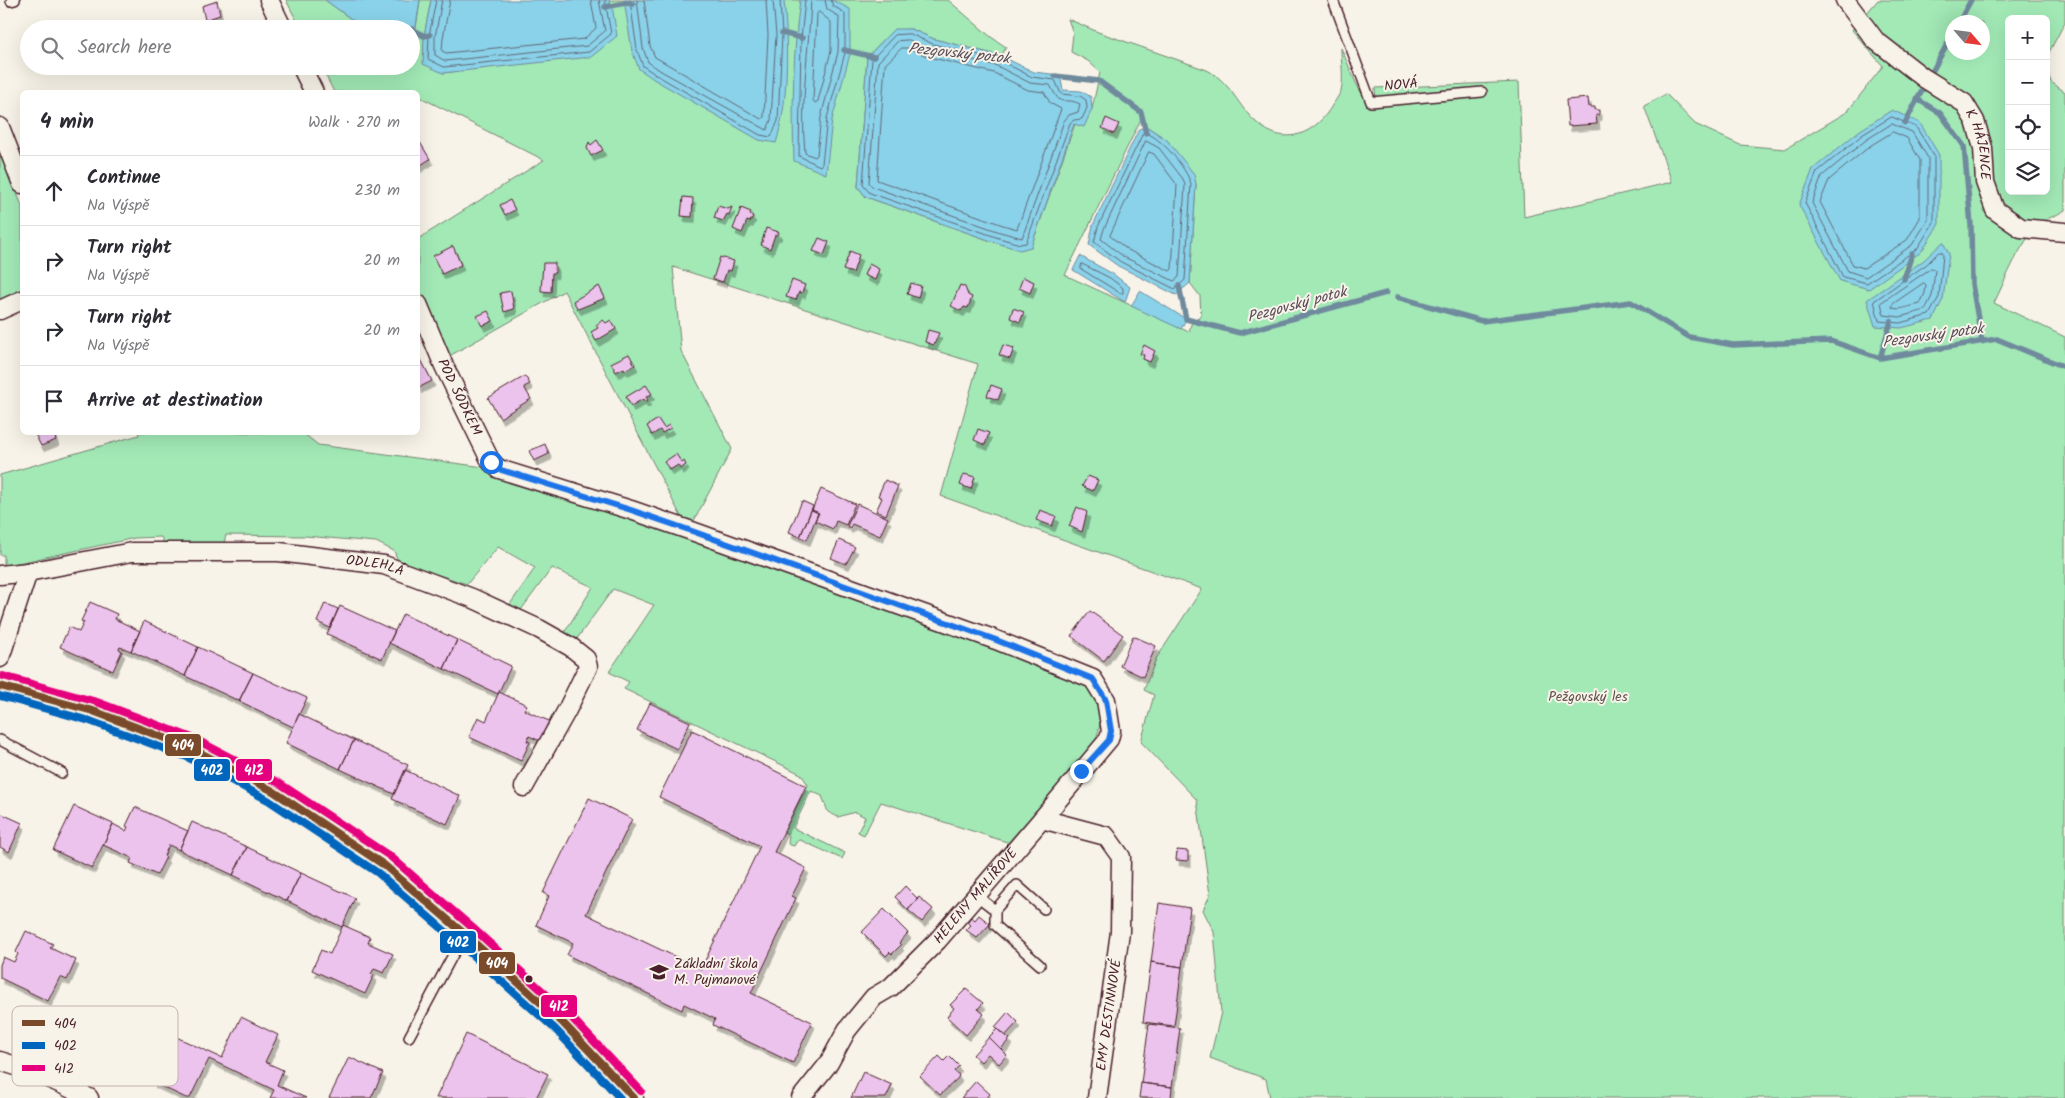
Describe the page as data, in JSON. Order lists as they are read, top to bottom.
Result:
{
  "streets": {
    "street": [
      "K HÁJENCE",
      "POD ŠODKEM",
      "ODLEHLÁ",
      "HELENY MALÍŘOVÉ",
      "EMY DESTINNOVÉ"
    ],
    "lane": ["NOVÁ"]
  },
  "crossings": [
    ["POD ŠODKEM", "HELENY MALÍŘOVÉ"],
    ["HELENY MALÍŘOVÉ", "EMY DESTINNOVÉ"]
  ],
  "water": ["Pezgovský potok"],
  "parks": ["Pežgovský les"],
  "places": {
    "school or university": ["Základní škola M. Pujmanové"]
  },
  "lines": ["transit line 412", "transit line 404", "transit line 402"],
  "legend": ["404", "402", "412"],
  "north": "bottom right",
  "page": {
    "map_buttons": ["+", "−"],
    "search": "Search here",
    "heading": ["4 min", "Walk · 270 m"],
    "list": [
      ["Continue", "Na Výspě", "230 m"],
      ["Turn right", "Na Výspě", "20 m"],
      ["Turn right", "Na Výspě", "20 m"],
      "Arrive at destination"
    ]
  }
}
